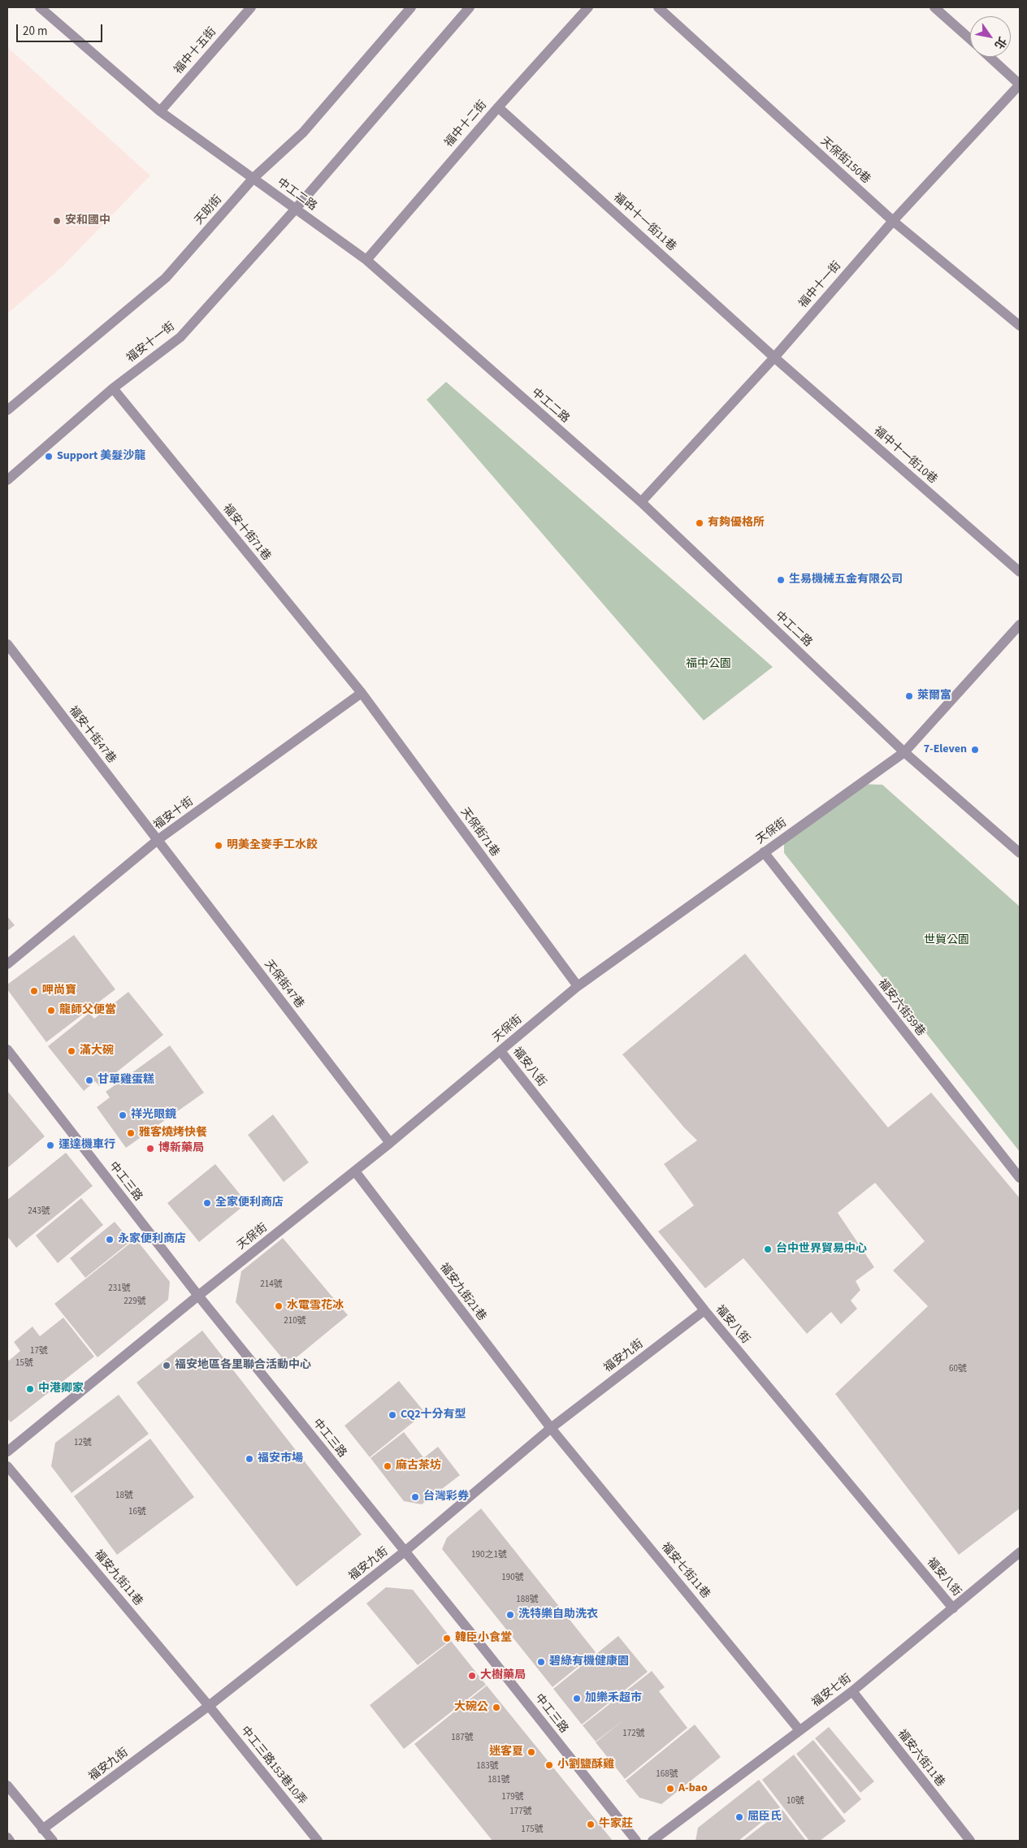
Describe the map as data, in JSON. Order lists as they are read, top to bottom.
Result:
{
  "streets": {
    "street": [
      "福中十五街",
      "福中十二街",
      "天保街150巷",
      "中工二路",
      "天助街",
      "福中十一街11巷",
      "福中十一街",
      "福安十一街",
      "福中十一街10巷",
      "福安十街71巷",
      "福安十街47巷",
      "福安十街",
      "天保街",
      "天保街71巷",
      "天保街47巷",
      "福安六街59巷",
      "福安八街",
      "中工三路",
      "福安九街21巷",
      "福安九街",
      "福安七街11巷",
      "福安九街11巷",
      "福安七街",
      "福安六街11巷",
      "中工三路153巷10弄"
    ]
  },
  "crossings": [
    ["福中十五街", "中工二路"],
    ["福中十二街", "中工二路"],
    ["福中十二街", "福中十一街11巷"],
    ["天保街150巷", "福中十一街"],
    ["中工二路", "天助街"],
    ["中工二路", "福中十一街"],
    ["中工二路", "福安十一街"],
    ["中工二路", "天保街"],
    ["福中十一街11巷", "福中十一街"],
    ["福中十一街11巷", "福中十一街10巷"],
    ["福中十一街", "福中十一街10巷"],
    ["福安十一街", "福安十街71巷"],
    ["福安十街71巷", "福安十街"],
    ["福安十街71巷", "天保街71巷"],
    ["福安十街47巷", "福安十街"],
    ["福安十街47巷", "天保街47巷"],
    ["福安十街", "天保街71巷"],
    ["福安十街", "天保街47巷"],
    ["天保街", "天保街71巷"],
    ["天保街", "天保街47巷"],
    ["天保街", "福安六街59巷"],
    ["天保街", "福安八街"],
    ["天保街", "中工三路"],
    ["天保街", "福安九街21巷"],
    ["福安八街", "福安九街"],
    ["福安八街", "福安七街"],
    ["中工三路", "福安九街"],
    ["福安九街21巷", "福安九街"],
    ["福安九街21巷", "福安七街11巷"],
    ["福安九街", "福安七街11巷"],
    ["福安九街", "福安九街11巷"],
    ["福安九街", "中工三路153巷10弄"],
    ["福安七街11巷", "福安七街"],
    ["福安九街11巷", "中工三路153巷10弄"],
    ["福安七街", "福安六街11巷"]
  ],
  "parks": ["福中公園", "世貿公園"],
  "places": [
    "安和國中",
    "Support 美髮沙龍",
    "有夠優格所",
    "生易機械五金有限公司",
    "萊爾富",
    "7-Eleven",
    "明美全麥手工水餃",
    "呷尚寶",
    "龍師父便當",
    "滿大碗",
    "甘單雞蛋糕",
    "祥光眼鏡",
    "雅客燒烤快餐",
    "運達機車行",
    "博新藥局",
    "全家便利商店",
    "永家便利商店",
    "台中世界貿易中心",
    "水電雪花冰",
    "福安地區各里聯合活動中心",
    "中港卿家",
    "CQ2十分有型",
    "福安市場",
    "麻古茶坊",
    "台灣彩券",
    "洗特樂自助洗衣",
    "韓臣小食堂",
    "碧綠有機健康園",
    "大樹藥局",
    "加樂禾超市",
    "大碗公",
    "迷客夏",
    "小劉鹽酥雞",
    "A-bao",
    "屈臣氏",
    "牛家莊"
  ],
  "house_numbers": [
    "243號",
    "214號",
    "231號",
    "229號",
    "210號",
    "17號",
    "15號",
    "60號",
    "12號",
    "18號",
    "16號",
    "190之1號",
    "190號",
    "188號",
    "172號",
    "187號",
    "183號",
    "168號",
    "181號",
    "179號",
    "10號",
    "177號",
    "175號"
  ],
  "scale_bar": "20 m",
  "north": "bottom right"
}
